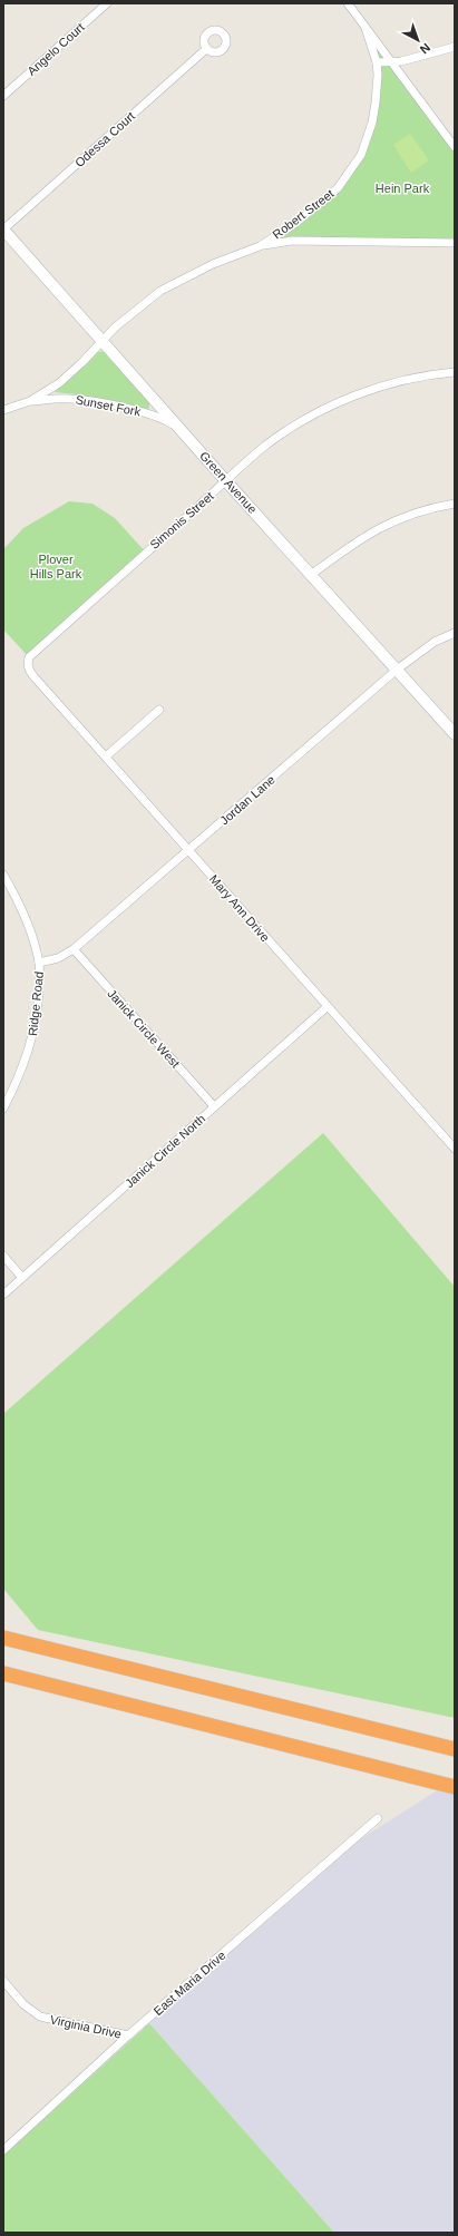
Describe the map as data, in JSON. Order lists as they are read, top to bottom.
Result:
{
  "streets": {
    "street": [
      "Angelo Court",
      "Odessa Court",
      "Robert Street",
      "Sunset Fork",
      "Green Avenue",
      "Simonis Street",
      "Jordan Lane",
      "Mary Ann Drive",
      "Ridge Road",
      "Janick Circle West",
      "Janick Circle North",
      "East Maria Drive",
      "Virginia Drive"
    ]
  },
  "crossings": [
    ["Odessa Court", "Green Avenue"],
    ["Robert Street", "Sunset Fork"],
    ["Robert Street", "Green Avenue"],
    ["Sunset Fork", "Green Avenue"],
    ["Green Avenue", "Simonis Street"],
    ["Green Avenue", "Jordan Lane"],
    ["Simonis Street", "Mary Ann Drive"],
    ["Jordan Lane", "Mary Ann Drive"],
    ["Jordan Lane", "Ridge Road"],
    ["Jordan Lane", "Janick Circle West"],
    ["Mary Ann Drive", "Janick Circle North"],
    ["Janick Circle West", "Janick Circle North"],
    ["East Maria Drive", "Virginia Drive"]
  ],
  "parks": ["Hein Park", "Plover Hills Park"],
  "north": "bottom right"
}
